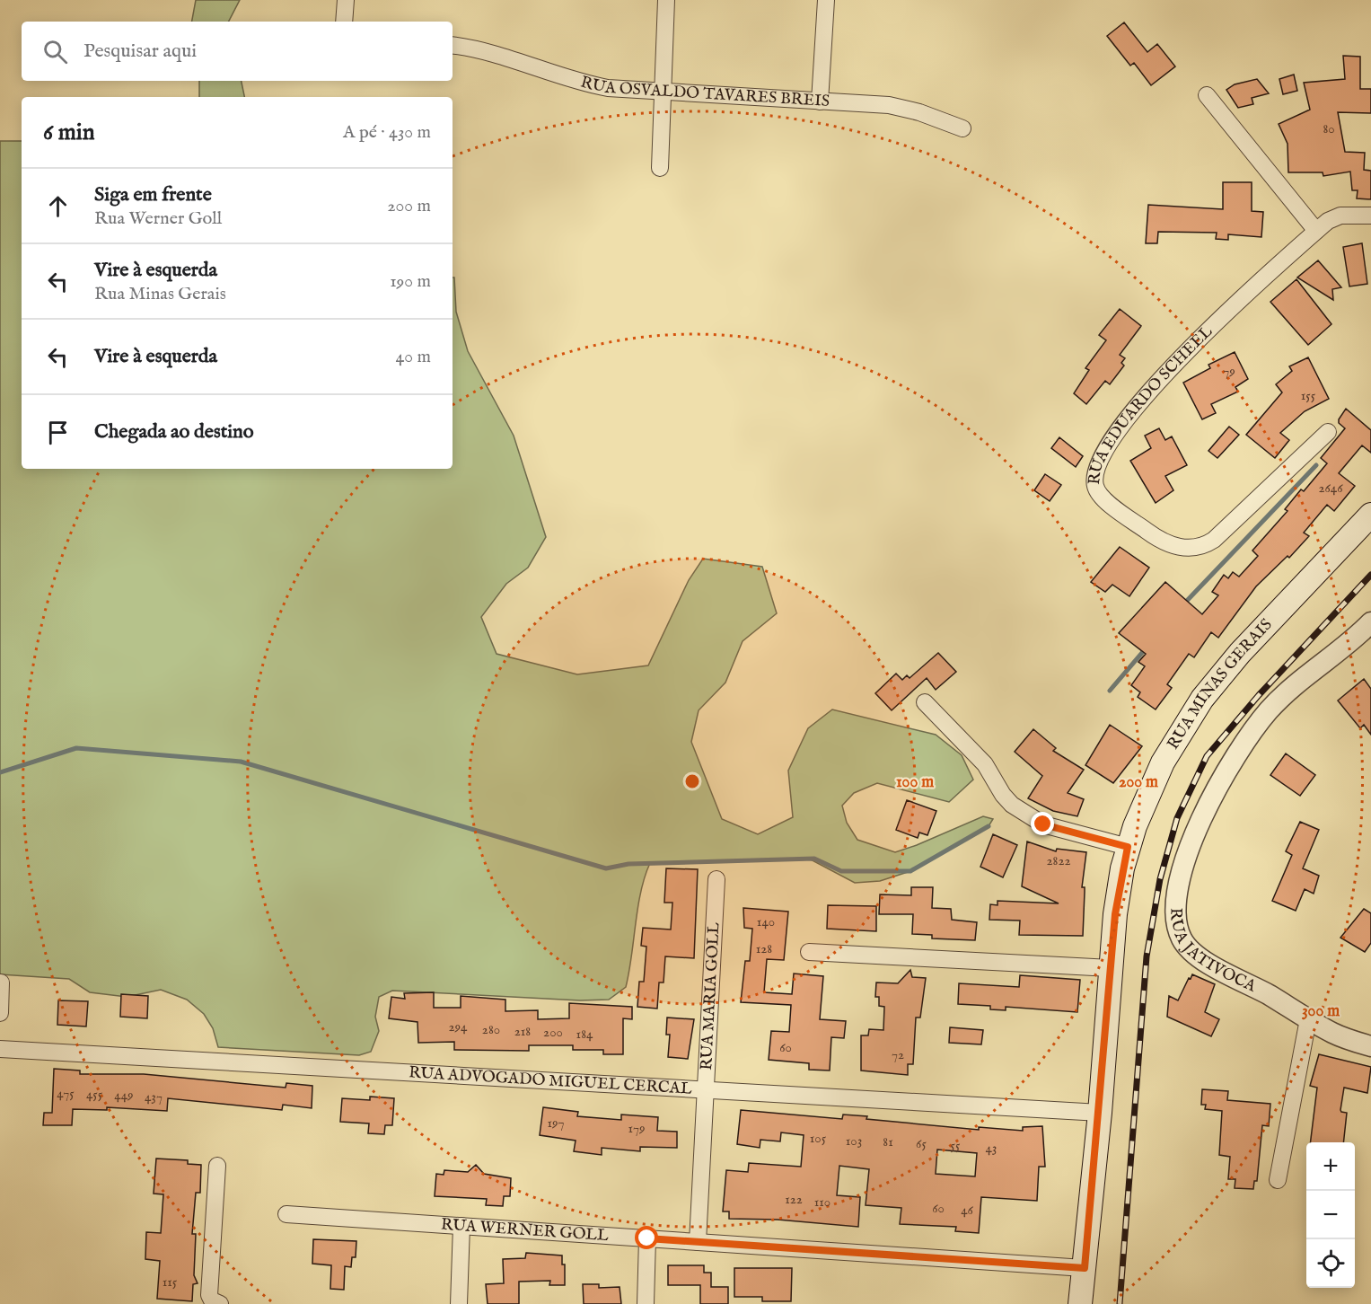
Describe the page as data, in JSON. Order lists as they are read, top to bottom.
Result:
{
  "streets": {
    "main road": ["RUA MINAS GERAIS"],
    "street": [
      "RUA OSVALDO TAVARES BREIS",
      "RUA EDUARDO SCHEEL",
      "RUA JATIVOCA",
      "RUA MARIA GOLL",
      "RUA ADVOGADO MIGUEL CERCAL",
      "RUA WERNER GOLL"
    ]
  },
  "crossings": [
    ["RUA MINAS GERAIS", "RUA ADVOGADO MIGUEL CERCAL"],
    ["RUA MINAS GERAIS", "RUA WERNER GOLL"],
    ["RUA MARIA GOLL", "RUA ADVOGADO MIGUEL CERCAL"],
    ["RUA MARIA GOLL", "RUA WERNER GOLL"]
  ],
  "house_numbers": [
    "80",
    "79",
    "155",
    "2646",
    "2822",
    "140",
    "128",
    "294",
    "280",
    "218",
    "200",
    "184",
    "60",
    "72",
    "475",
    "455",
    "449",
    "437",
    "197",
    "179",
    "105",
    "103",
    "81",
    "65",
    "55",
    "43",
    "122",
    "110",
    "60",
    "46",
    "115"
  ],
  "page": {
    "search": "Pesquisar aqui",
    "heading": ["6 min", "A pé · 430 m"],
    "list": [
      ["Siga em frente", "Rua Werner Goll", "200 m"],
      ["Vire à esquerda", "Rua Minas Gerais", "190 m"],
      ["Vire à esquerda", "40 m"],
      "Chegada ao destino"
    ],
    "map_buttons": ["+", "−"]
  },
  "rings": ["100 m", "200 m", "300 m"]
}
